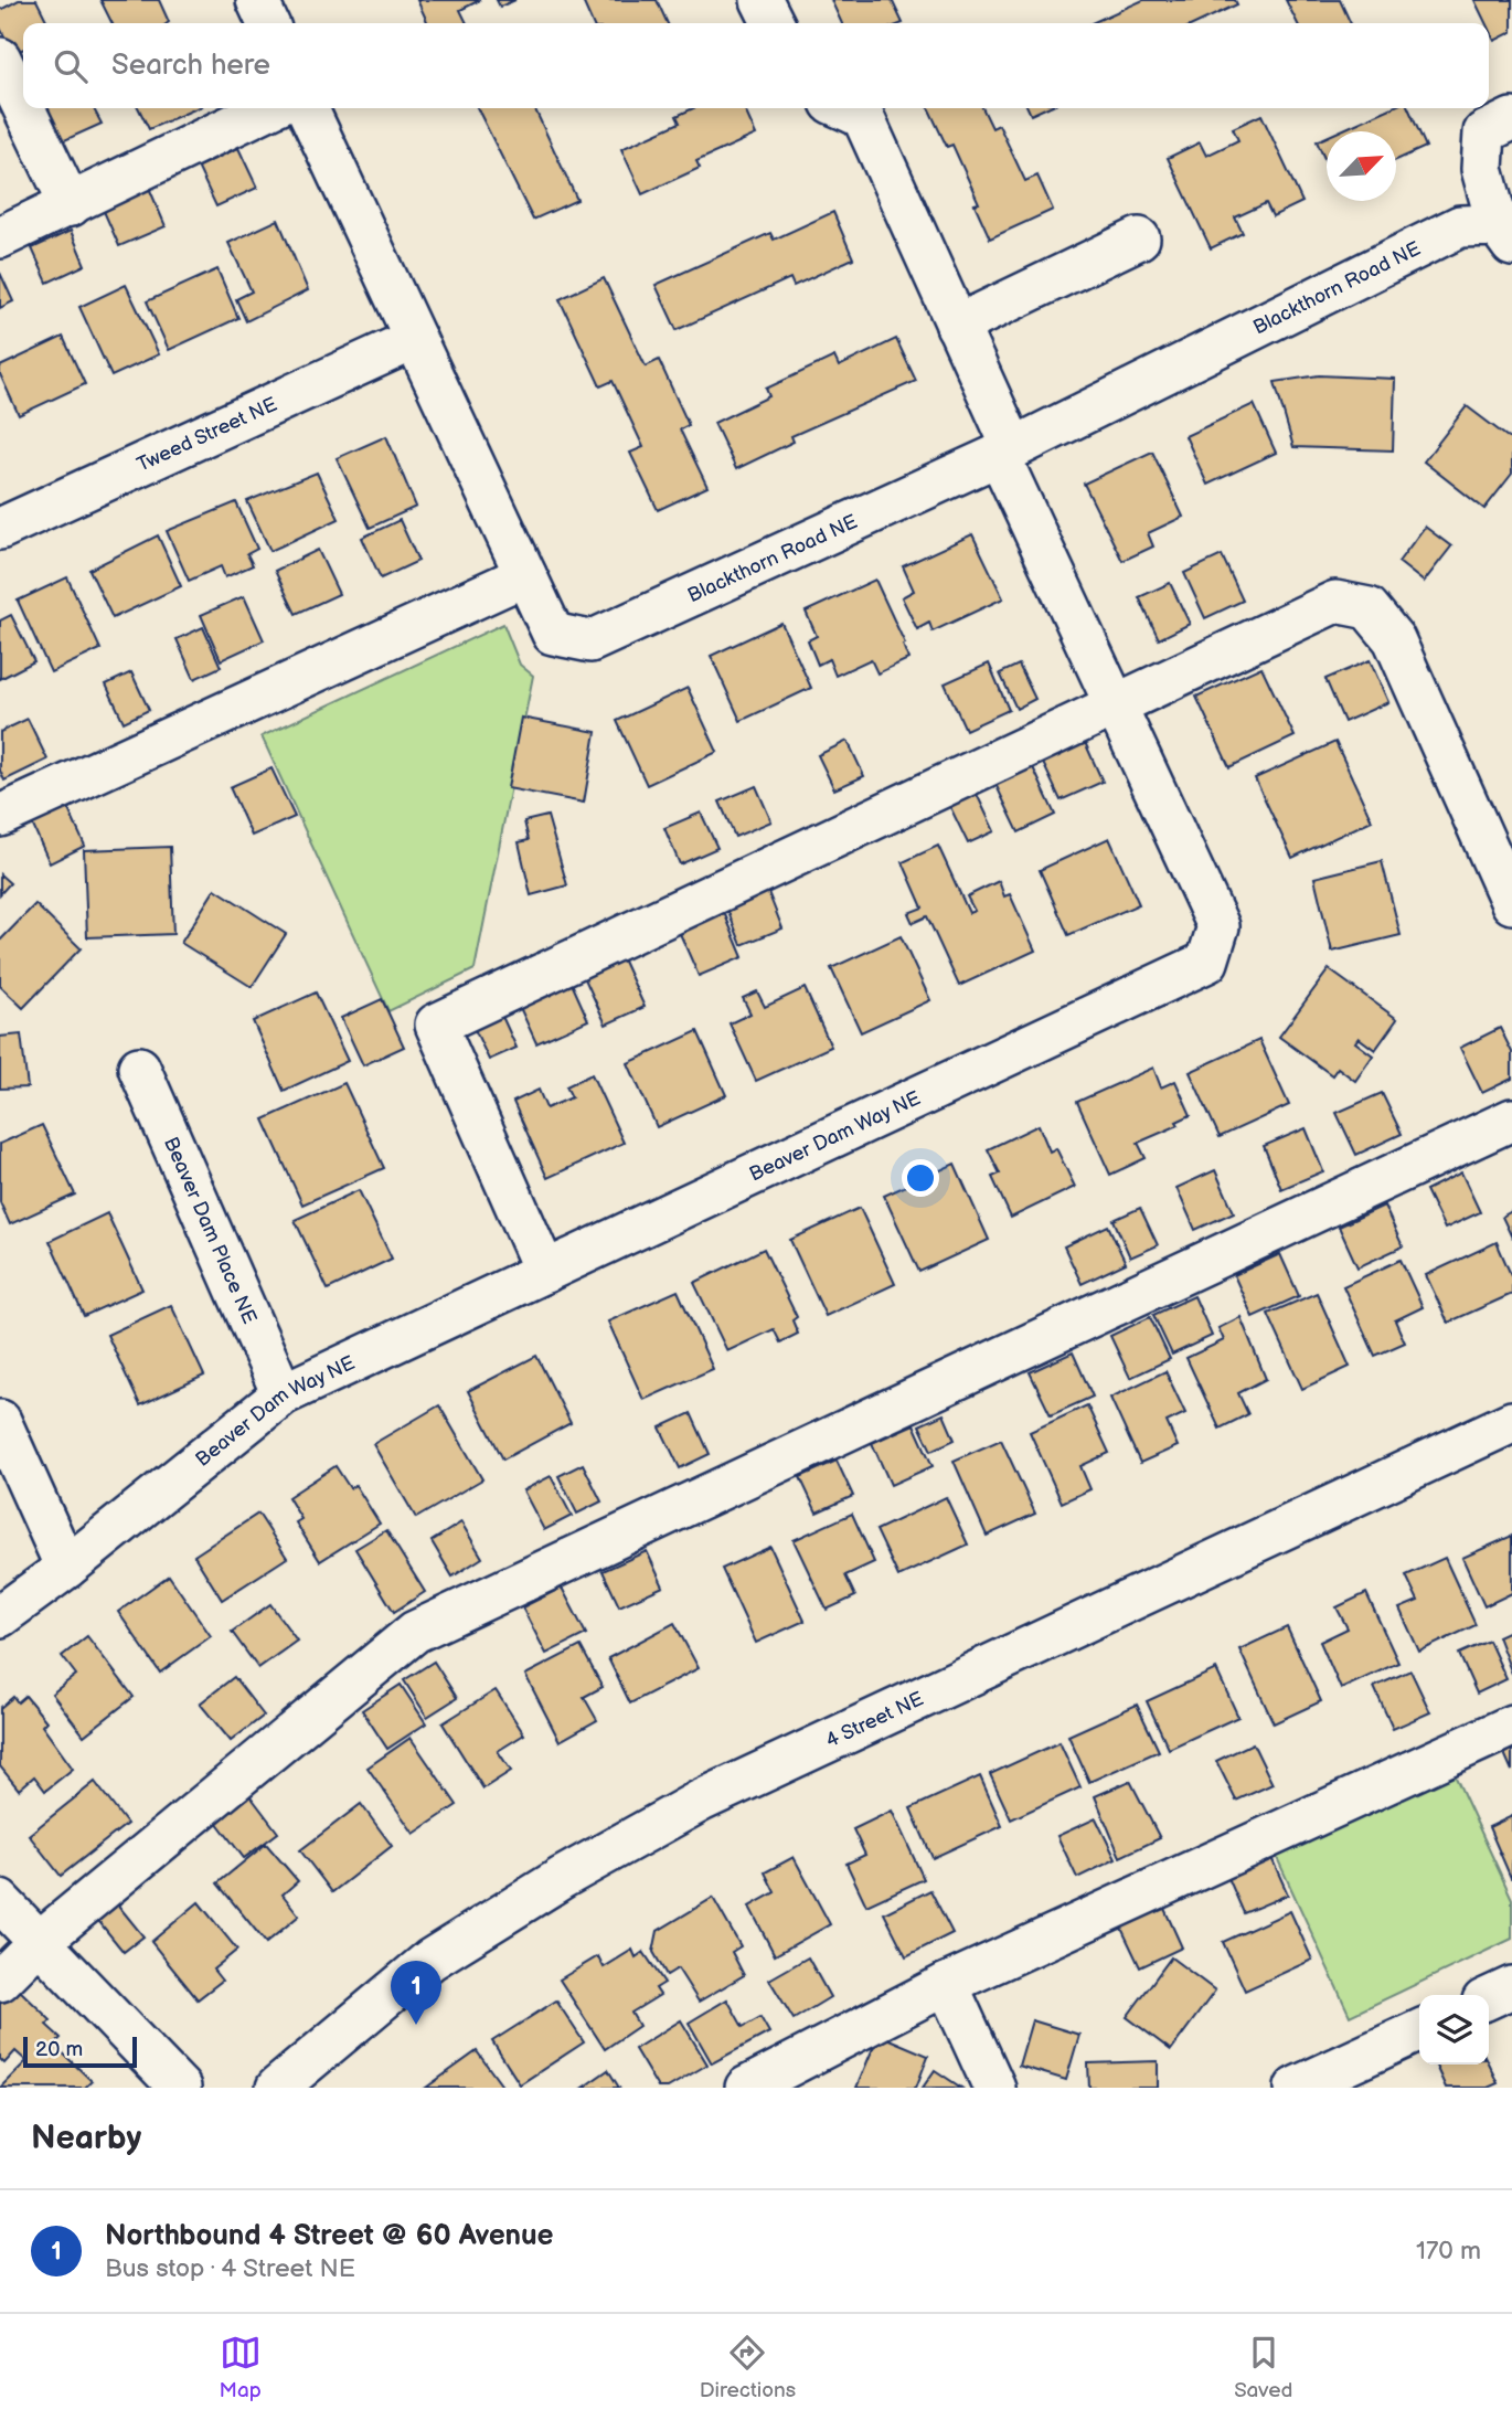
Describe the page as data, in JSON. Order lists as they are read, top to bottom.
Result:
{
  "streets": {
    "street": [
      "Blackthorn Road NE",
      "Tweed Street NE",
      "Beaver Dam Way NE",
      "Beaver Dam Place NE",
      "4 Street NE"
    ]
  },
  "crossings": [
    ["Blackthorn Road NE", "Tweed Street NE"],
    ["Blackthorn Road NE", "Beaver Dam Way NE"],
    ["Beaver Dam Way NE", "Beaver Dam Place NE"]
  ],
  "scale_bar": "20 m",
  "north": "top right",
  "page": {
    "search": "Search here",
    "pins": "1",
    "scale": "20 m",
    "heading": "Nearby",
    "list": [
      {
        "mark": "1",
        "name": "Northbound 4 Street @ 60 Avenue",
        "note": "Bus stop · 4 Street NE",
        "value": "170 m"
      }
    ],
    "nav": ["Map", "Directions", "Saved"]
  }
}
